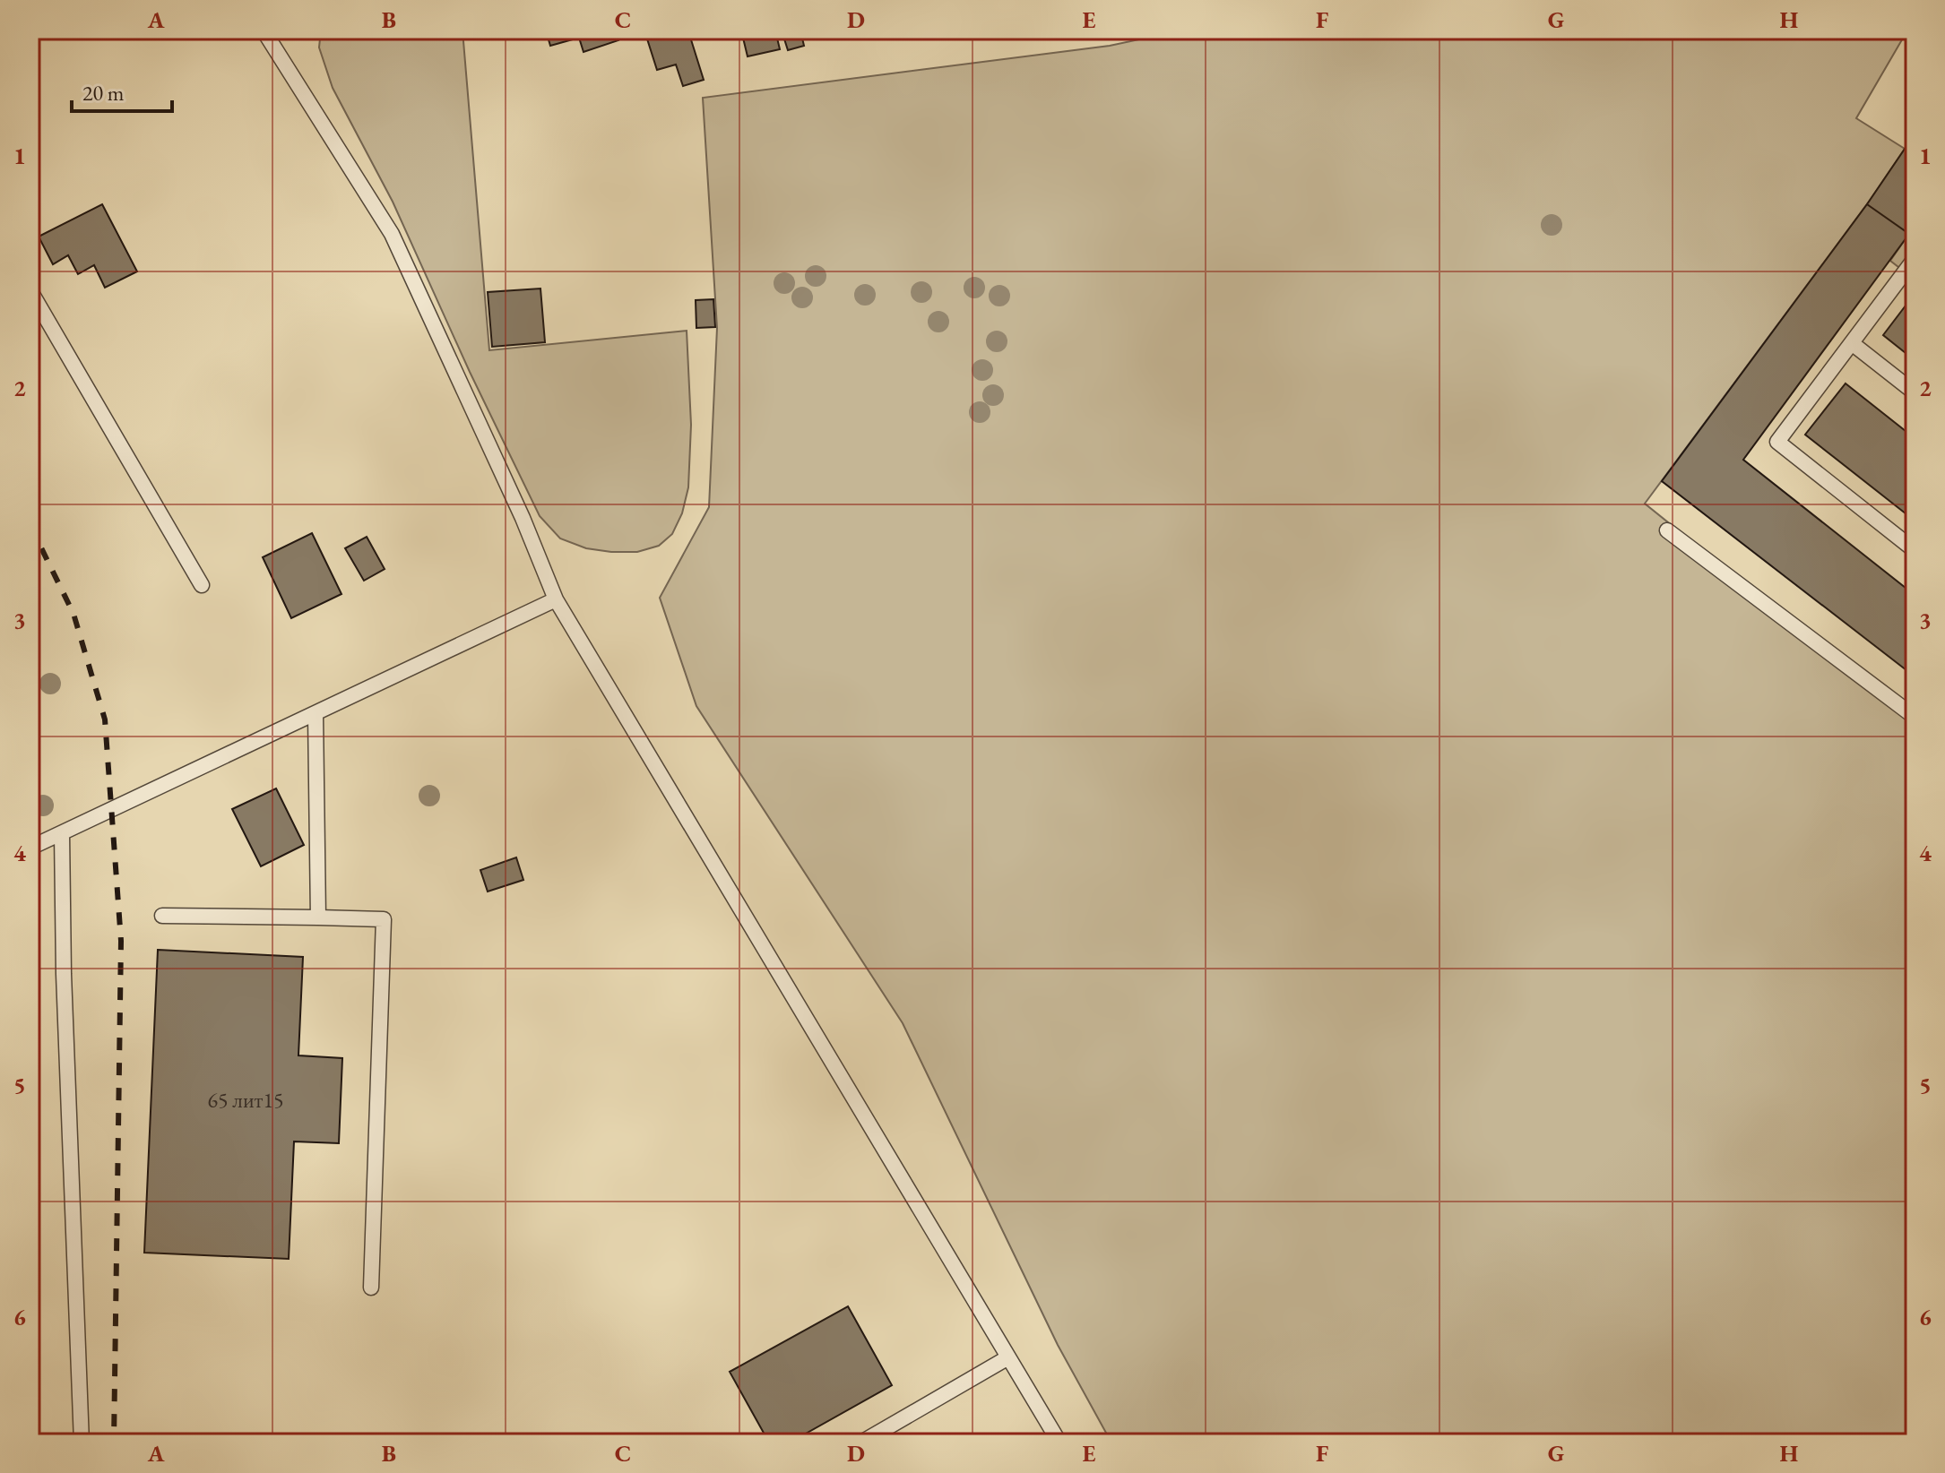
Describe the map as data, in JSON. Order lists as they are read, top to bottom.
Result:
{
  "house_numbers": ["65 лит15"],
  "scale_bar": "20 m",
  "grid": {
    "columns": [
      "A",
      "B",
      "C",
      "D",
      "E",
      "F",
      "G",
      "H"
    ],
    "rows": [
      "1",
      "2",
      "3",
      "4",
      "5",
      "6"
    ]
  }
}
